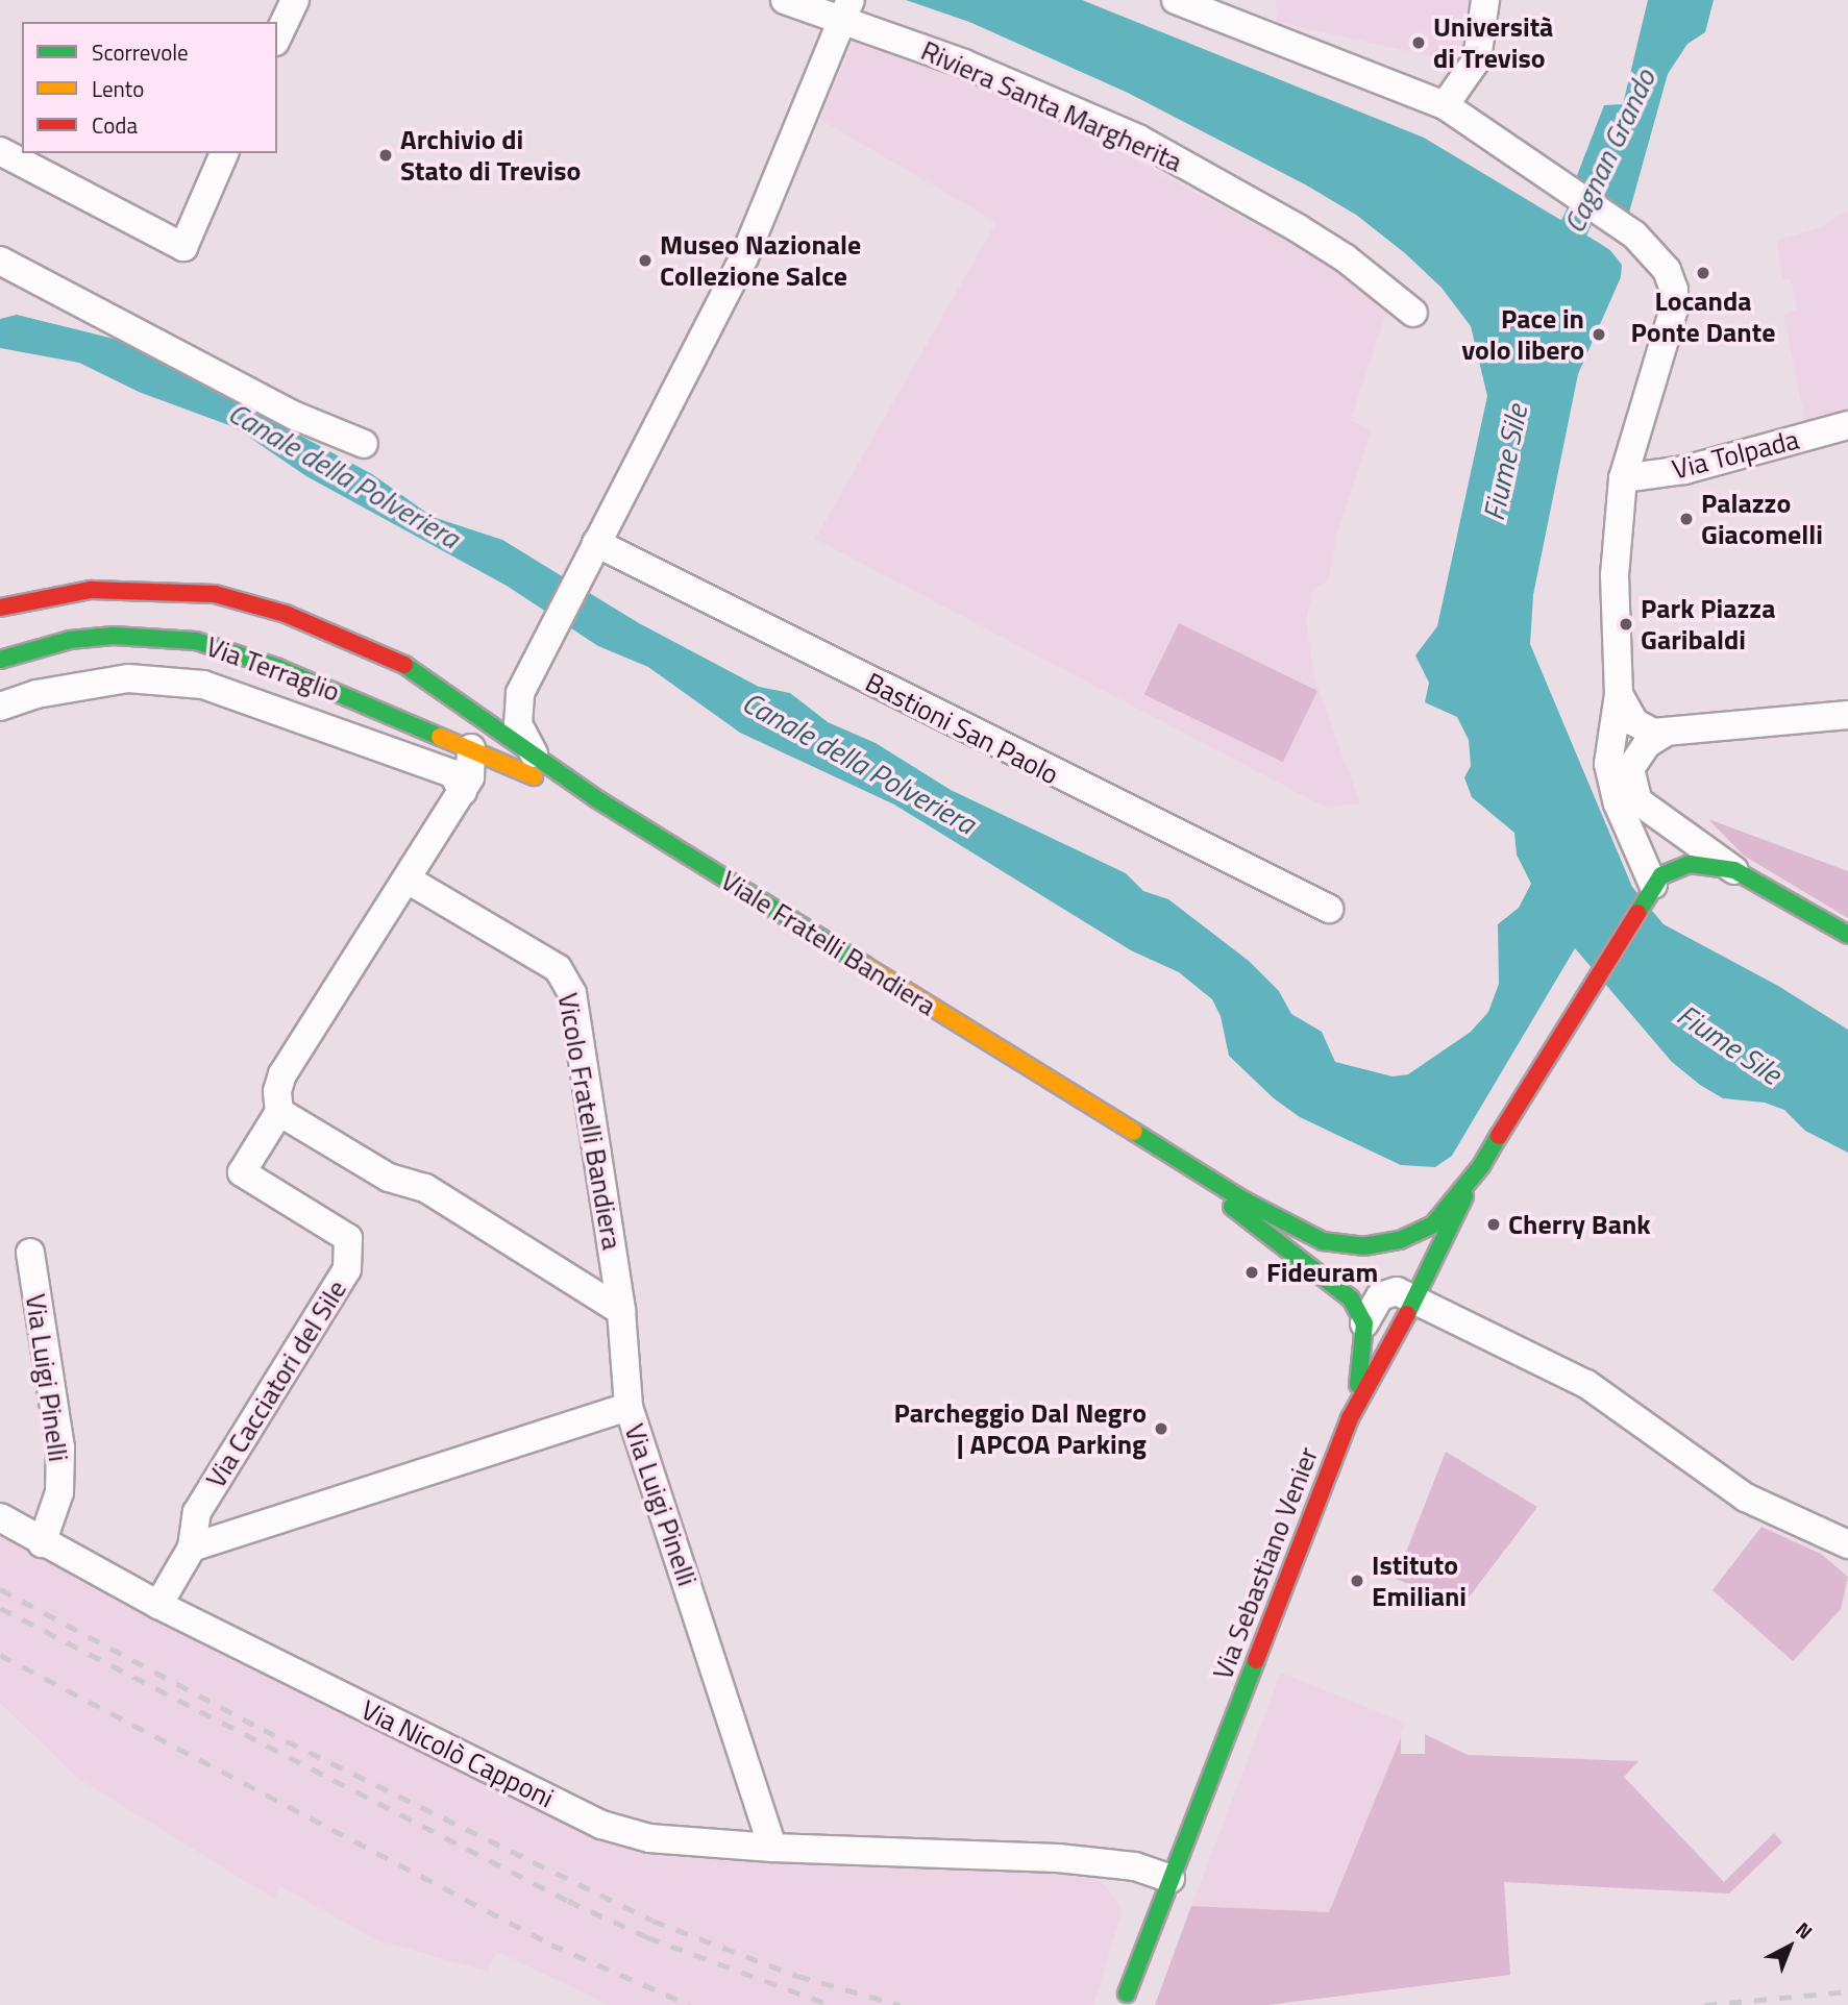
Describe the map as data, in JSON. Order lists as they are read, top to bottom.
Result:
{
  "streets": {
    "main road": ["Via Terraglio", "Viale Fratelli Bandiera", "Via Sebastiano Venier"],
    "street": [
      "Riviera Santa Margherita",
      "Via Tolpada",
      "Bastioni San Paolo",
      "Vicolo Fratelli Bandiera",
      "Via Luigi Pinelli",
      "Via Cacciatori del Sile",
      "Via Nicolò Capponi"
    ]
  },
  "crossings": [
    ["Via Terraglio", "Viale Fratelli Bandiera"],
    ["Via Terraglio", "Via Cacciatori del Sile"],
    ["Viale Fratelli Bandiera", "Via Sebastiano Venier"],
    ["Vicolo Fratelli Bandiera", "Via Luigi Pinelli"],
    ["Vicolo Fratelli Bandiera", "Via Cacciatori del Sile"],
    ["Via Luigi Pinelli", "Via Cacciatori del Sile"],
    ["Via Luigi Pinelli", "Via Nicolò Capponi"]
  ],
  "water": ["Cagnan Grando", "Fiume Sile", "Canale della Polveriera"],
  "places": [
    "Università di Treviso",
    "Archivio di Stato di Treviso",
    "Museo Nazionale Collezione Salce",
    "Locanda Ponte Dante",
    "Pace in volo libero",
    "Palazzo Giacomelli",
    "Park Piazza Garibaldi",
    "Cherry Bank",
    "Fideuram",
    "Parcheggio Dal Negro | APCOA Parking",
    "Istituto Emiliani"
  ],
  "legend": ["Scorrevole", "Lento", "Coda"],
  "north": "top right"
}
